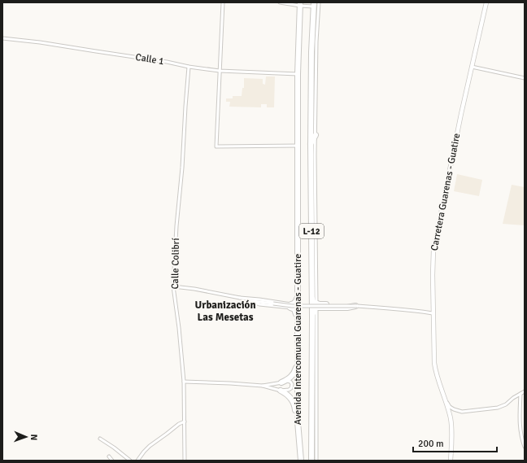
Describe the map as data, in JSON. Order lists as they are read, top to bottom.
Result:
{
  "streets": {
    "highway": ["L-12", "Avenida Intercomunal Guarenas - Guatire"],
    "main road": ["Carretera Guarenas - Guatire"],
    "street": ["Calle 1", "Calle Colibrí"]
  },
  "crossings": [
    ["Calle 1", "Calle Colibrí"],
    ["Calle 1", "Avenida Intercomunal Guarenas - Guatire"]
  ],
  "districts": ["Urbanización Las Mesetas"],
  "scale_bar": "200 m",
  "north": "right"
}
